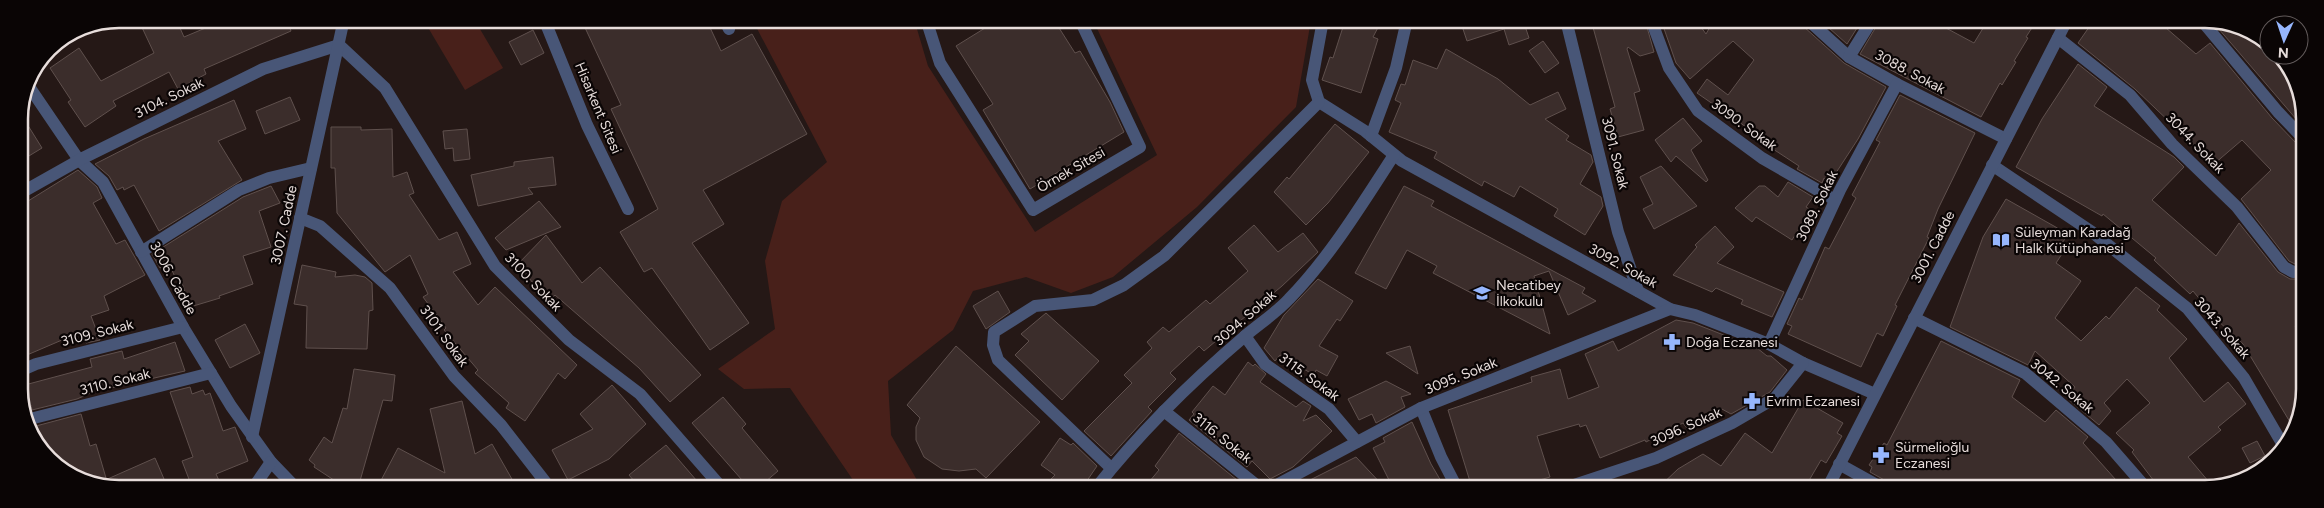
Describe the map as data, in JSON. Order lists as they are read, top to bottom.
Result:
{
  "streets": {
    "street": [
      "3088. Sokak",
      "3104. Sokak",
      "Hisarkent Sitesi",
      "3090. Sokak",
      "3044. Sokak",
      "3091. Sokak",
      "Örnek Sitesi",
      "3089. Sokak",
      "3007. Cadde",
      "3001. Cadde",
      "3092. Sokak",
      "3006. Cadde",
      "3100. Sokak",
      "3094. Sokak",
      "3043. Sokak",
      "3109. Sokak",
      "3101. Sokak",
      "3095. Sokak",
      "3115. Sokak",
      "3110. Sokak",
      "3042. Sokak",
      "3096. Sokak",
      "3116. Sokak"
    ]
  },
  "crossings": [
    ["3088. Sokak", "3089. Sokak"],
    ["3088. Sokak", "3001. Cadde"],
    ["3104. Sokak", "3007. Cadde"],
    ["3104. Sokak", "3006. Cadde"],
    ["3104. Sokak", "3100. Sokak"],
    ["3090. Sokak", "3089. Sokak"],
    ["3044. Sokak", "3001. Cadde"],
    ["3091. Sokak", "3092. Sokak"],
    ["3089. Sokak", "3092. Sokak"],
    ["3007. Cadde", "3006. Cadde"],
    ["3007. Cadde", "3100. Sokak"],
    ["3007. Cadde", "3101. Sokak"],
    ["3001. Cadde", "3092. Sokak"],
    ["3001. Cadde", "3043. Sokak"],
    ["3001. Cadde", "3042. Sokak"],
    ["3092. Sokak", "3094. Sokak"],
    ["3092. Sokak", "3095. Sokak"],
    ["3092. Sokak", "3096. Sokak"],
    ["3006. Cadde", "3109. Sokak"],
    ["3006. Cadde", "3110. Sokak"],
    ["3094. Sokak", "3115. Sokak"],
    ["3094. Sokak", "3116. Sokak"],
    ["3095. Sokak", "3115. Sokak"]
  ],
  "places": {
    "library": ["Süleyman Karadağ Halk Kütüphanesi"],
    "school or university": ["Necatibey İlkokulu"],
    "pharmacy": ["Doğa Eczanesi", "Evrim Eczanesi", "Sürmelioğlu Eczanesi"]
  },
  "north": "bottom"
}
